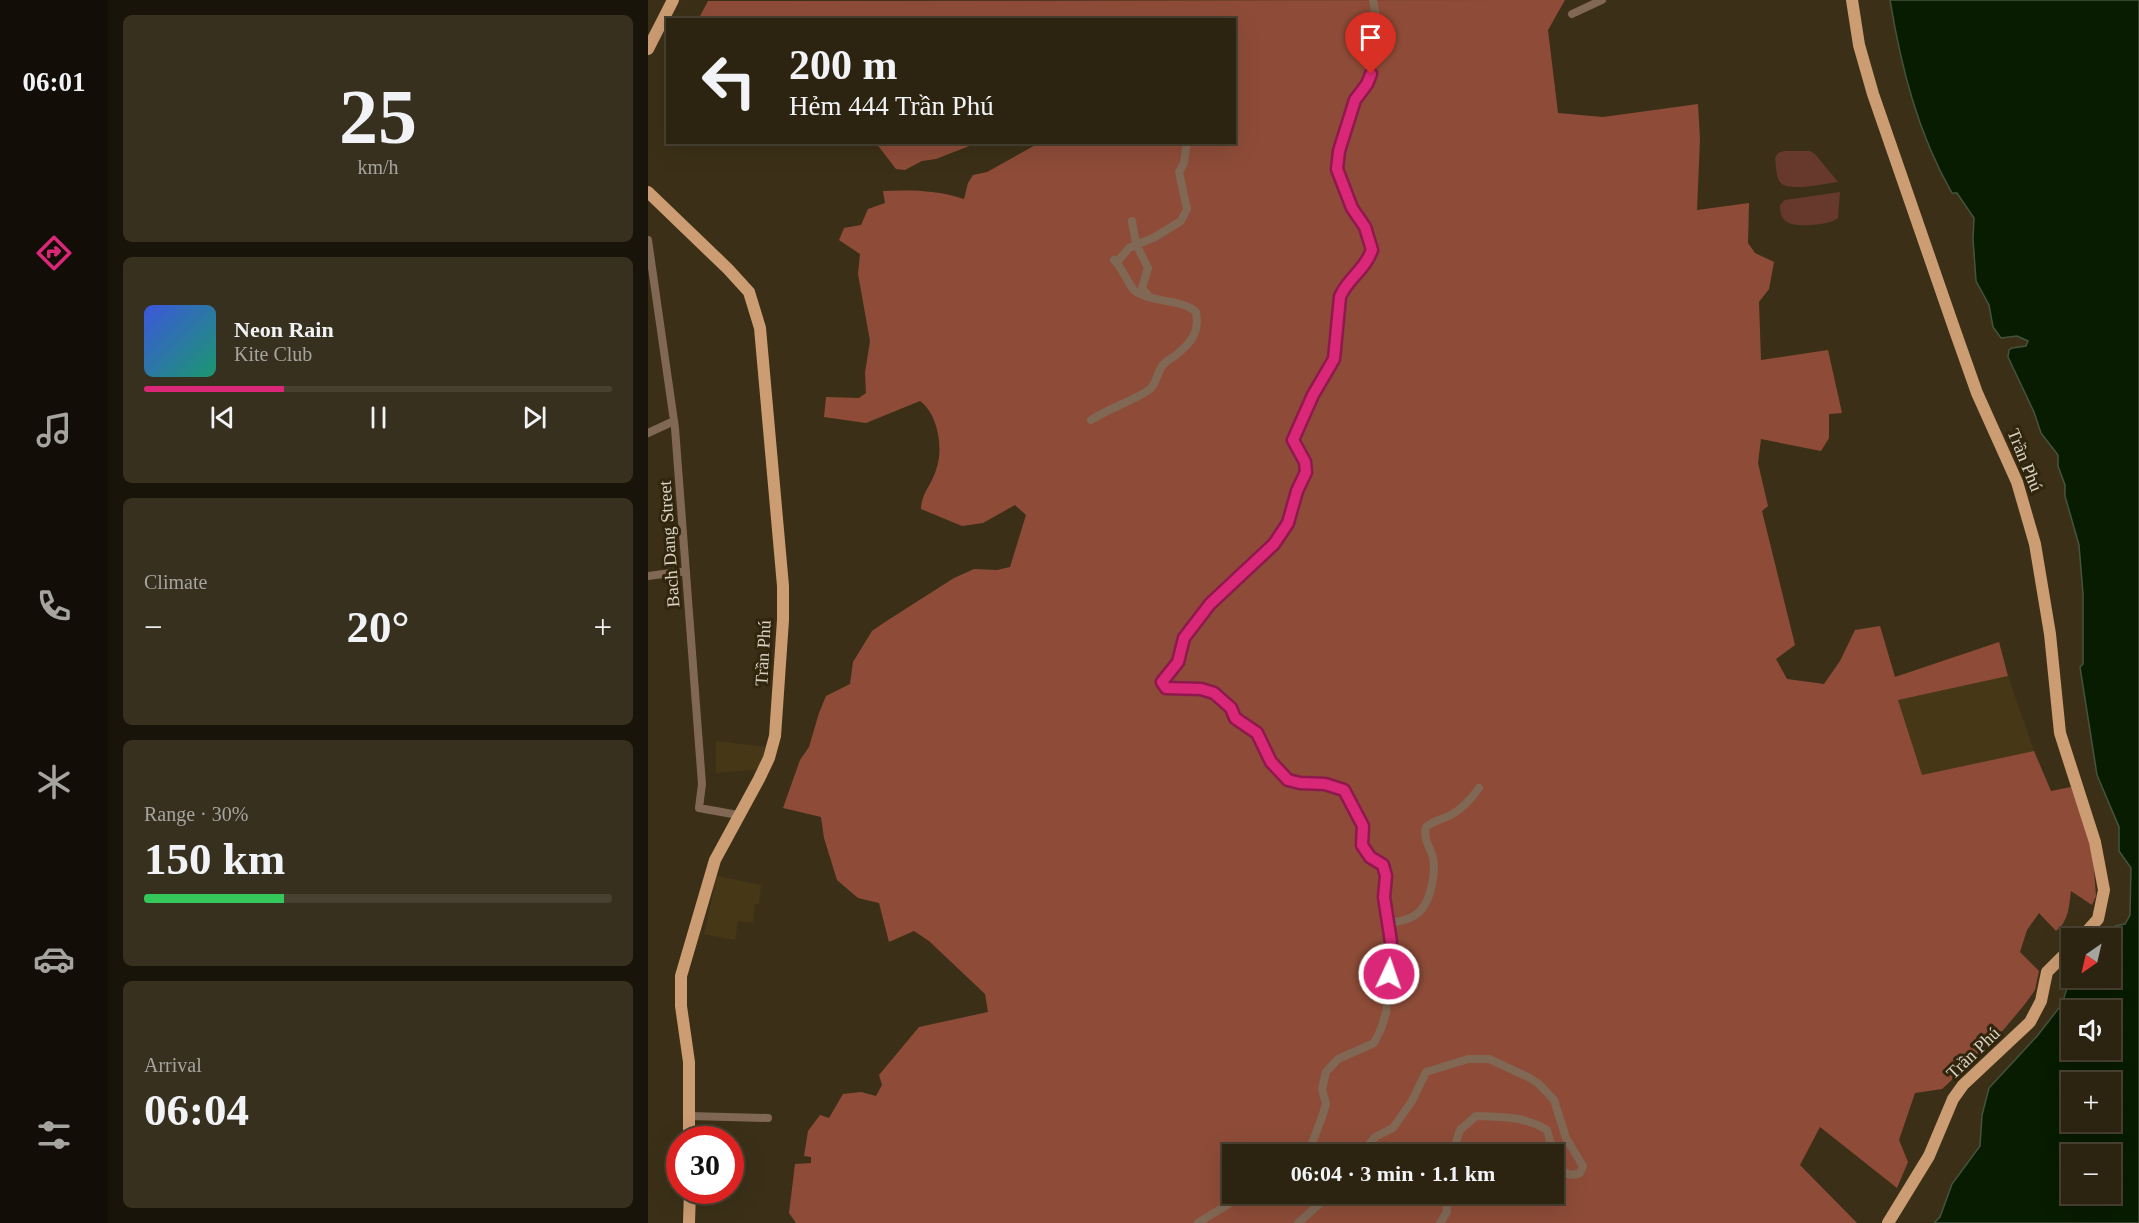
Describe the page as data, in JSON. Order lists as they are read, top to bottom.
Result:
{
  "streets": {
    "main road": ["Trần Phú"],
    "street": ["Bach Dang Street"]
  },
  "crossings": [
    ["Trần Phú", "Bach Dang Street"]
  ],
  "north": "bottom left",
  "page": {
    "tabs": "06:01",
    "tile": [
      ["25", "km/h"],
      "Climate",
      ["Range · 30%", "150 km"],
      ["Arrival", "06:04"]
    ],
    "turn": ["200 m", "Hẻm 444 Trần Phú"],
    "song": ["Neon Rain", "Kite Club"],
    "heat": ["−", "20°", "+"],
    "map_buttons": ["+", "−"],
    "limit": "30",
    "trip": "06:04 · 3 min · 1.1 km"
  }
}
